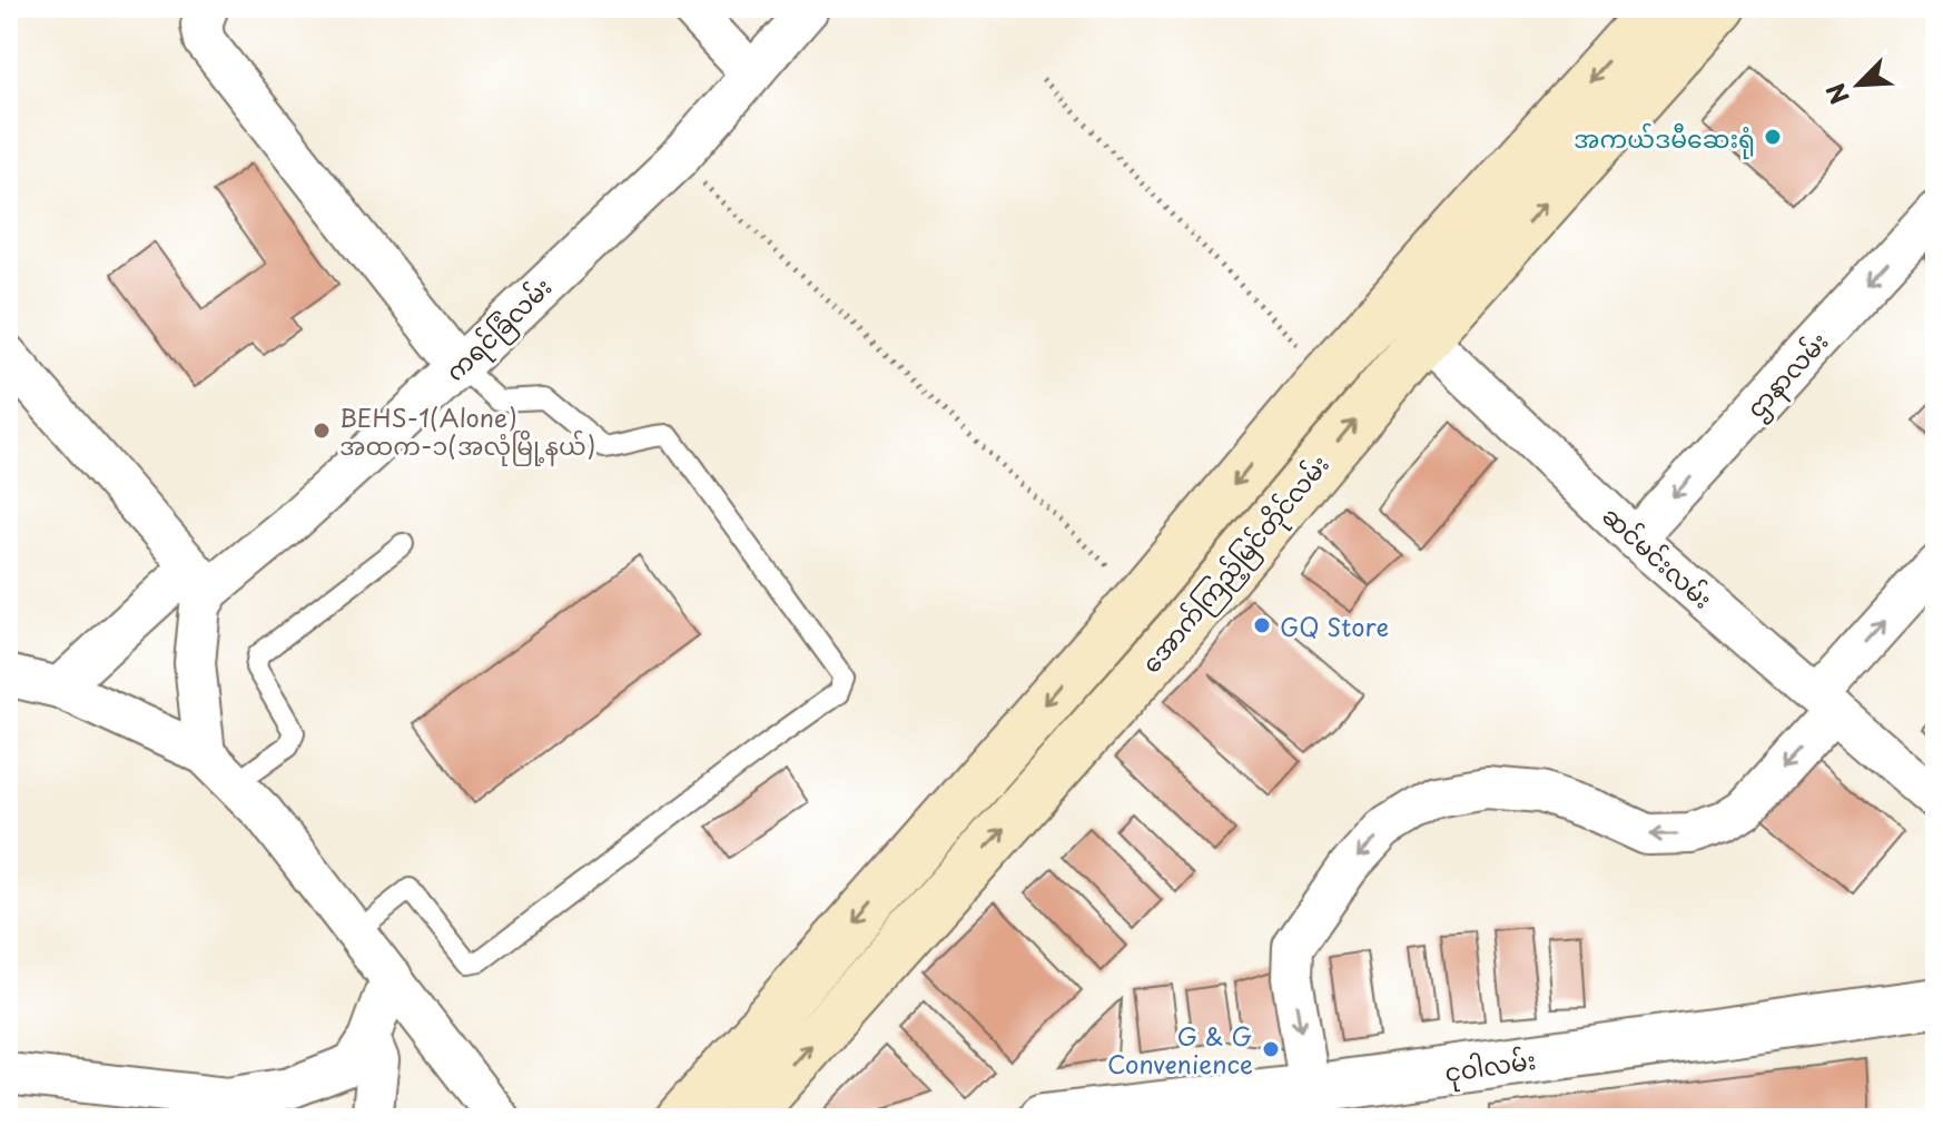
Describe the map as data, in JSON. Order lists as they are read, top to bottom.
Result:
{
  "streets": {
    "main road": ["အောက်ကြည့်မြင်တိုင်လမ်း"],
    "street": [
      "ကရင်ခြံလမ်း",
      "ဌာနာလမ်း",
      "ဆင်မင်းလမ်း",
      "ငုဝါလမ်း"
    ]
  },
  "crossings": [
    ["ဌာနာလမ်း", "ဆင်မင်းလမ်း"],
    ["ဆင်မင်းလမ်း", "အောက်ကြည့်မြင်တိုင်လမ်း"]
  ],
  "places": [
    "အကယ်ဒမီဆေးရုံ",
    "BEHS-1(Alone) အထက-၁(အလုံမြို့နယ်)",
    "GQ Store",
    "G & G Convenience"
  ],
  "north": "bottom left"
}
